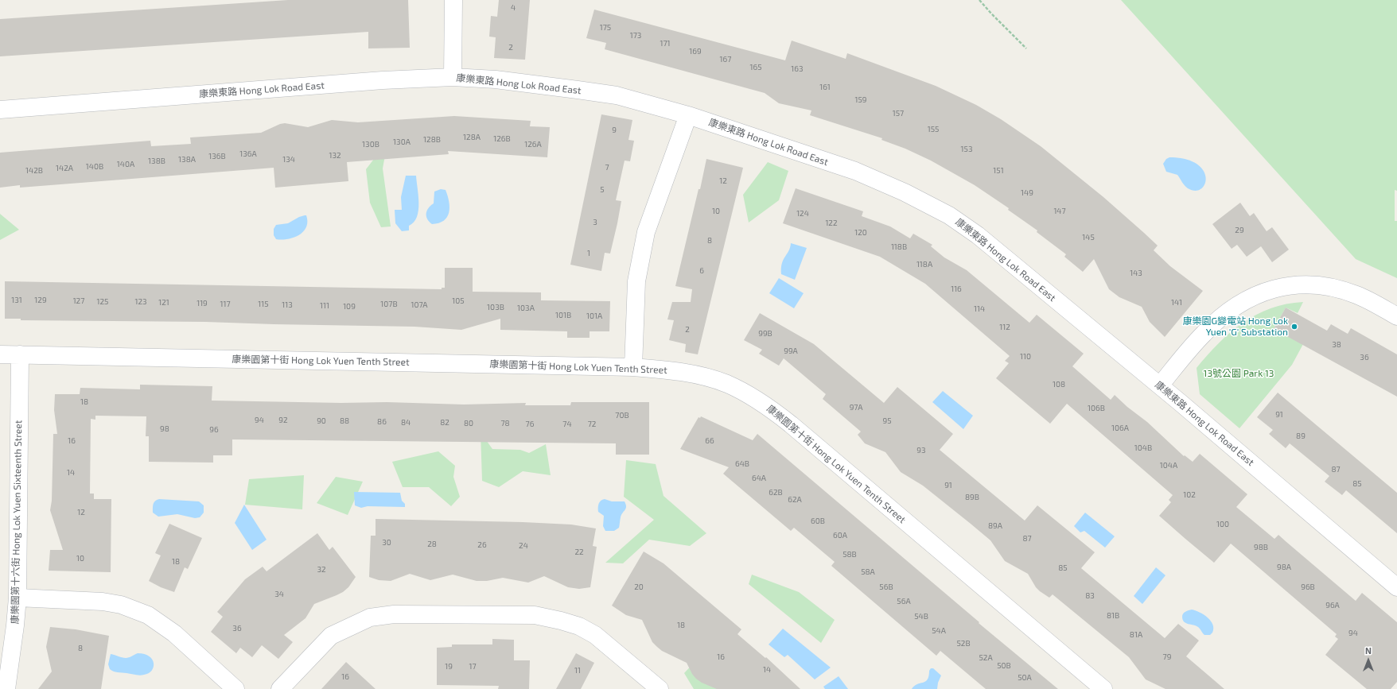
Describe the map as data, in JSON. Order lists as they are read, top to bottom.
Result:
{
  "streets": {
    "street": ["康樂東路 Hong Lok Road East", "康樂園第十街 Hong Lok Yuen Tenth Street", "康樂園第十六街 Hong Lok Yuen Sixteenth Street"]
  },
  "crossings": [
    ["康樂園第十街 Hong Lok Yuen Tenth Street", "康樂園第十六街 Hong Lok Yuen Sixteenth Street"]
  ],
  "parks": ["13號公園 Park 13"],
  "places": ["康樂園G變電站 Hong Lok Yuen 'G' Substation"],
  "house_numbers": [
    "4",
    "175",
    "173",
    "171",
    "2",
    "169",
    "167",
    "165",
    "163",
    "161",
    "159",
    "157",
    "155",
    "9",
    "128A",
    "126B",
    "128B",
    "130A",
    "130B",
    "126A",
    "153",
    "136A",
    "132",
    "136B",
    "138A",
    "134",
    "138B",
    "140A",
    "140B",
    "7",
    "142A",
    "142B",
    "151",
    "12",
    "5",
    "149",
    "10",
    "147",
    "124",
    "3",
    "122",
    "29",
    "120",
    "145",
    "8",
    "118B",
    "1",
    "118A",
    "6",
    "143",
    "116",
    "131",
    "129",
    "127",
    "105",
    "125",
    "123",
    "121",
    "141",
    "119",
    "117",
    "115",
    "107B",
    "113",
    "107A",
    "111",
    "109",
    "103B",
    "103A",
    "114",
    "101B",
    "101A",
    "112",
    "2",
    "99B",
    "38",
    "99A",
    "110",
    "36",
    "108",
    "18",
    "97A",
    "106B",
    "91",
    "70B",
    "94",
    "92",
    "90",
    "88",
    "95",
    "86",
    "84",
    "82",
    "80",
    "78",
    "76",
    "74",
    "72",
    "106A",
    "98",
    "96",
    "89",
    "16",
    "66",
    "104B",
    "93",
    "64B",
    "104A",
    "87",
    "14",
    "64A",
    "85",
    "91",
    "62B",
    "102",
    "89B",
    "62A",
    "12",
    "60B",
    "100",
    "89A",
    "60A",
    "87",
    "30",
    "28",
    "26",
    "24",
    "98B",
    "22",
    "58B",
    "10",
    "18",
    "98A",
    "85",
    "32",
    "58A",
    "20",
    "56B",
    "96B",
    "34",
    "83",
    "56A",
    "96A",
    "81B",
    "54B",
    "18",
    "36",
    "54A",
    "94",
    "81A",
    "52B",
    "8",
    "16",
    "79",
    "52A",
    "50B",
    "19",
    "17",
    "14",
    "11",
    "16",
    "50A"
  ],
  "north": "top"
}
